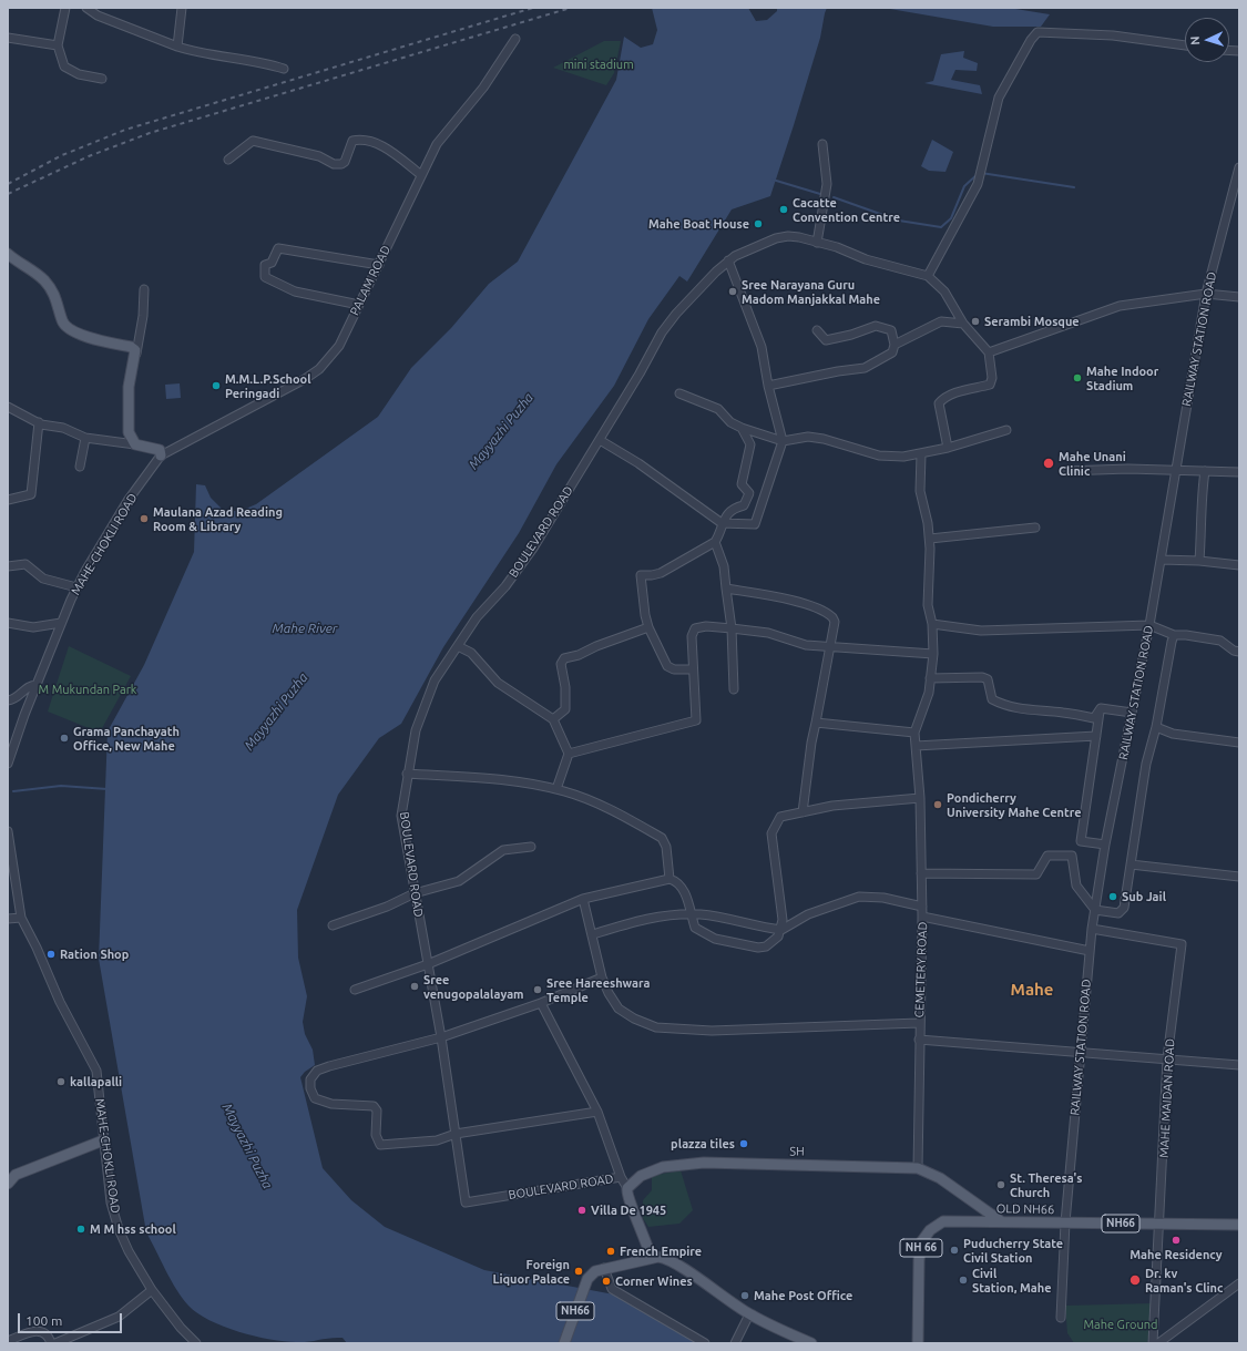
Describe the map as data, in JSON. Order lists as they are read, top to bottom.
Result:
{
  "streets": {
    "main road": [
      "SH",
      "OLD NH66",
      "NH66",
      "NH 66"
    ],
    "street": [
      "PALAM ROAD",
      "RAILWAY STATION ROAD",
      "BOULEVARD ROAD",
      "MAHE-CHOKLI ROAD",
      "CEMETERY ROAD",
      "MAHE MAIDAN ROAD"
    ]
  },
  "crossings": [
    ["PALAM ROAD", "MAHE-CHOKLI ROAD"],
    ["RAILWAY STATION ROAD", "CEMETERY ROAD"],
    ["RAILWAY STATION ROAD", "MAHE MAIDAN ROAD"],
    ["RAILWAY STATION ROAD", "OLD NH66"],
    ["CEMETERY ROAD", "SH"],
    ["MAHE MAIDAN ROAD", "OLD NH66"],
    ["SH", "OLD NH66"]
  ],
  "districts": ["Mahe"],
  "water": ["Mayyazhi Puzha", "Mahe River"],
  "parks": ["mini stadium", "M Mukundan Park", "Mahe Ground"],
  "places": [
    "Cacatte Convention Centre",
    "Mahe Boat House",
    "Sree Narayana Guru Madom Manjakkal Mahe",
    "Serambi Mosque",
    "Mahe Indoor Stadium",
    "M.M.L.P.School Peringadi",
    "Mahe Unani Clinic",
    "Maulana Azad Reading Room & Library",
    "Grama Panchayath Office, New Mahe",
    "Pondicherry University Mahe Centre",
    "Sub Jail",
    "Ration Shop",
    "Sree venugopalalayam",
    "Sree Hareeshwara Temple",
    "kallapalli",
    "plazza tiles",
    "St. Theresa's Church",
    "Villa De 1945",
    "M M hss school",
    "Mahe Residency",
    "Puducherry State Civil Station",
    "French Empire",
    "Foreign Liquor Palace",
    "Civil Station, Mahe",
    "Dr. kv Raman's Clinc",
    "Corner Wines",
    "Mahe Post Office"
  ],
  "scale_bar": "100 m",
  "north": "left"
}
